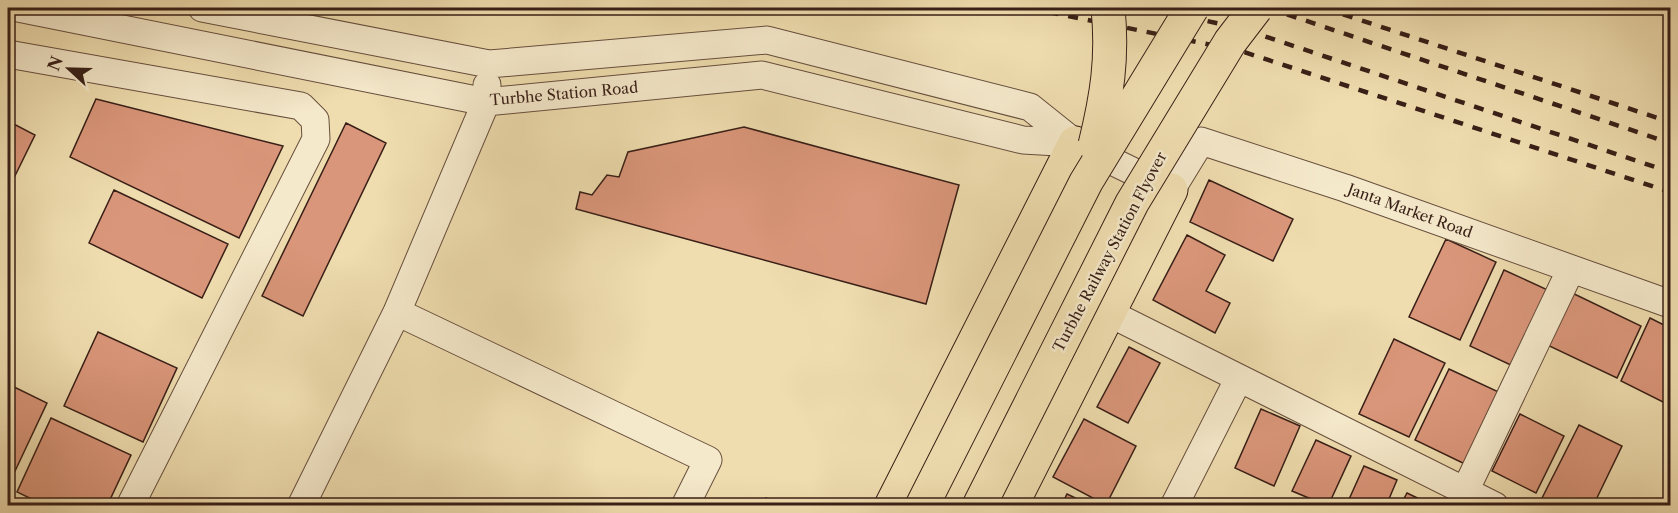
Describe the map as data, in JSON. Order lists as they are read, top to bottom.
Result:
{
  "streets": {
    "main road": ["Turbhe Railway Station Flyover"],
    "street": ["Turbhe Station Road", "Janta Market Road"]
  },
  "crossings": [
    ["Turbhe Station Road", "Janta Market Road"]
  ],
  "north": "left"
}
